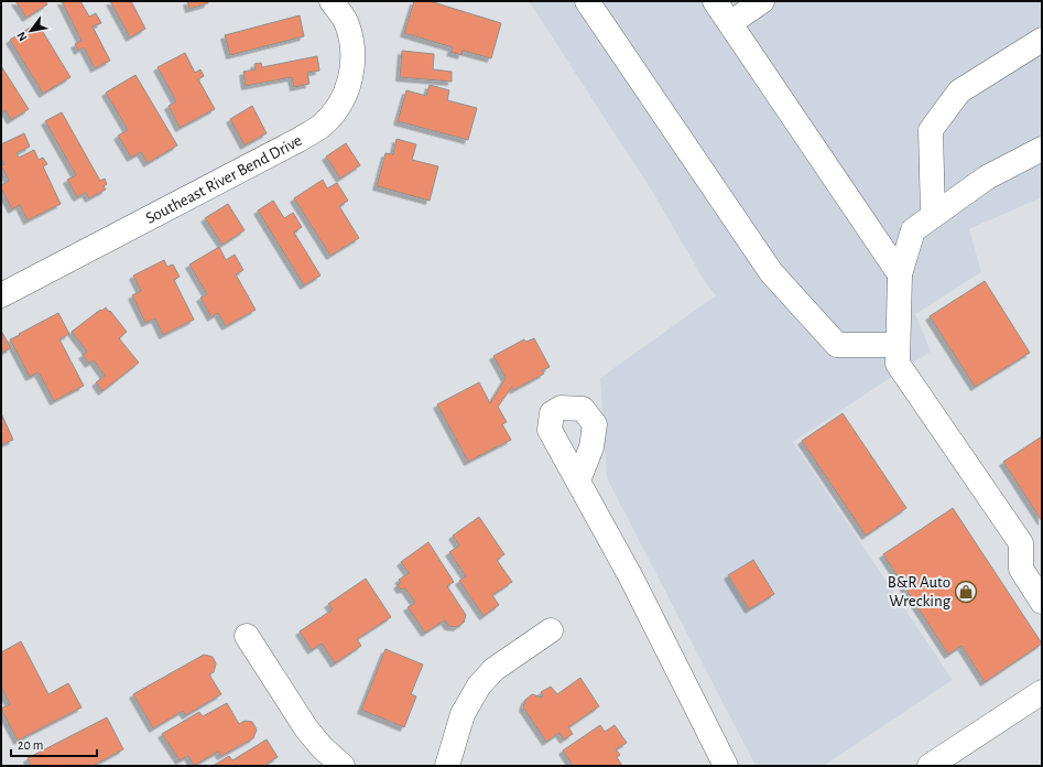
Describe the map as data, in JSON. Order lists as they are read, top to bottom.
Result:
{
  "streets": {
    "street": ["Southeast River Bend Drive"]
  },
  "places": {
    "shop": ["B&R Auto Wrecking"]
  },
  "scale_bar": "20 m",
  "north": "bottom left"
}
